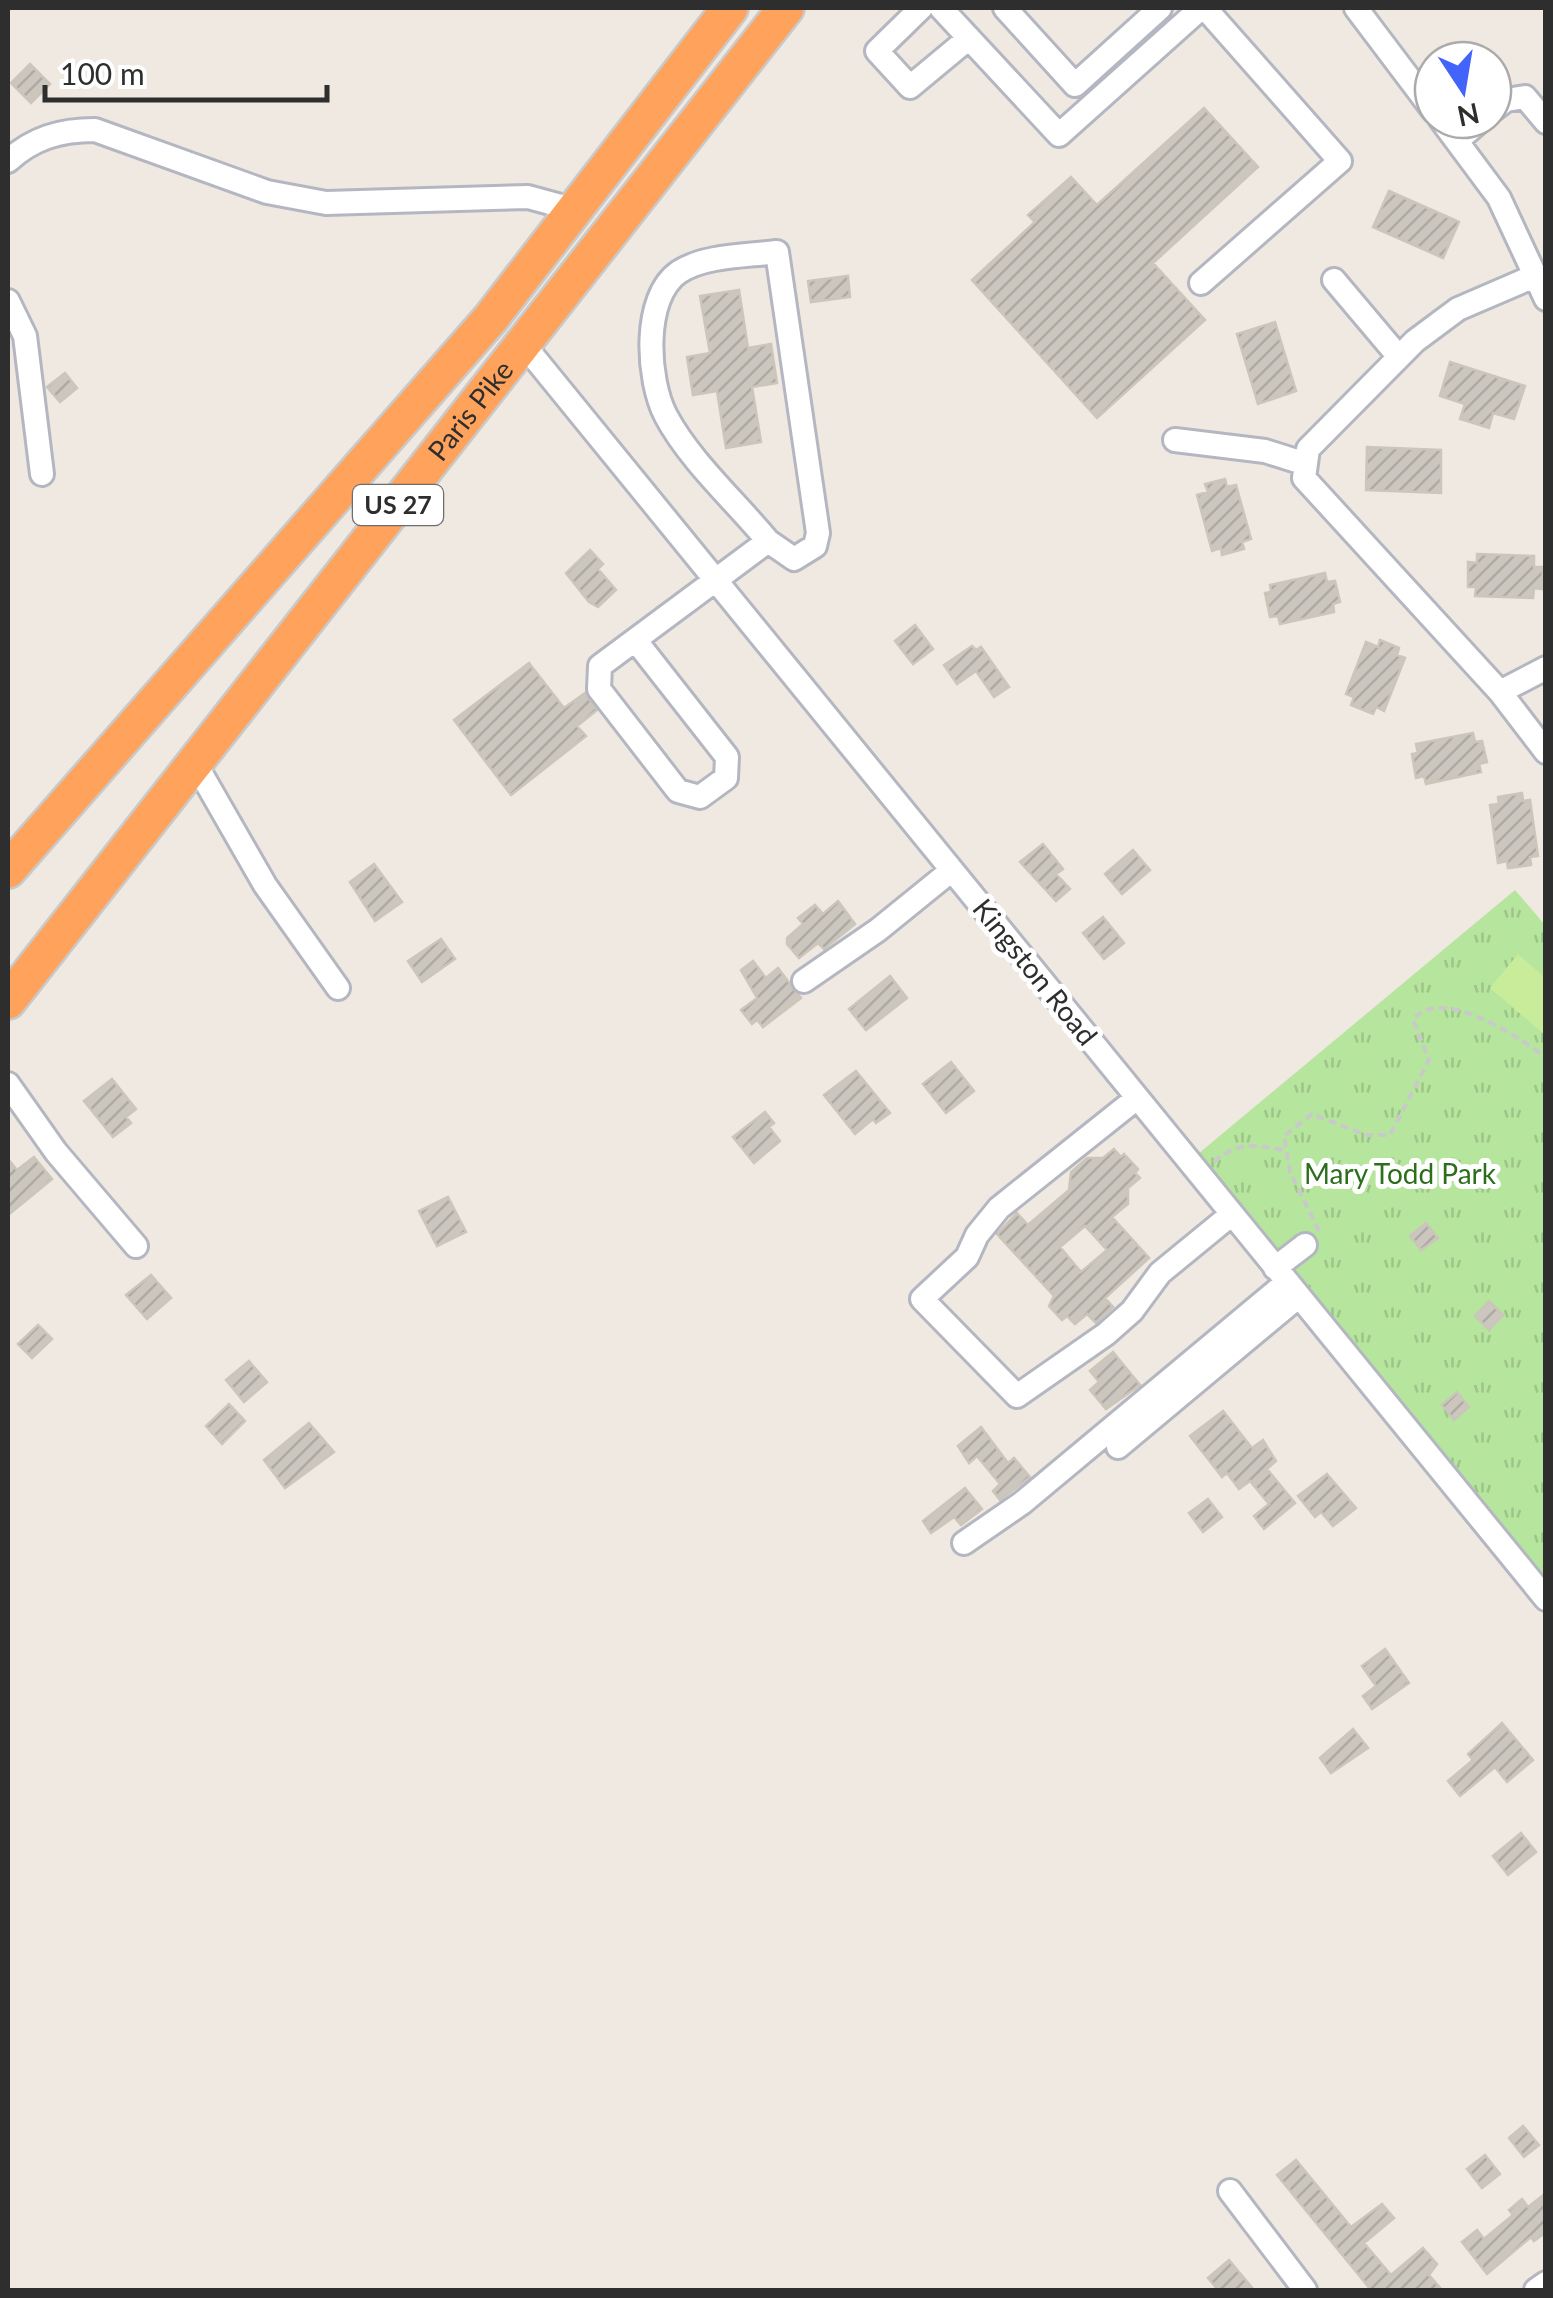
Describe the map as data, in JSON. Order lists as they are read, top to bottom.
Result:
{
  "streets": {
    "highway": ["Paris Pike", "US 27"],
    "street": ["Kingston Road"]
  },
  "crossings": [
    ["Paris Pike", "Kingston Road"]
  ],
  "parks": ["Mary Todd Park"],
  "scale_bar": "100 m",
  "north": "bottom"
}
